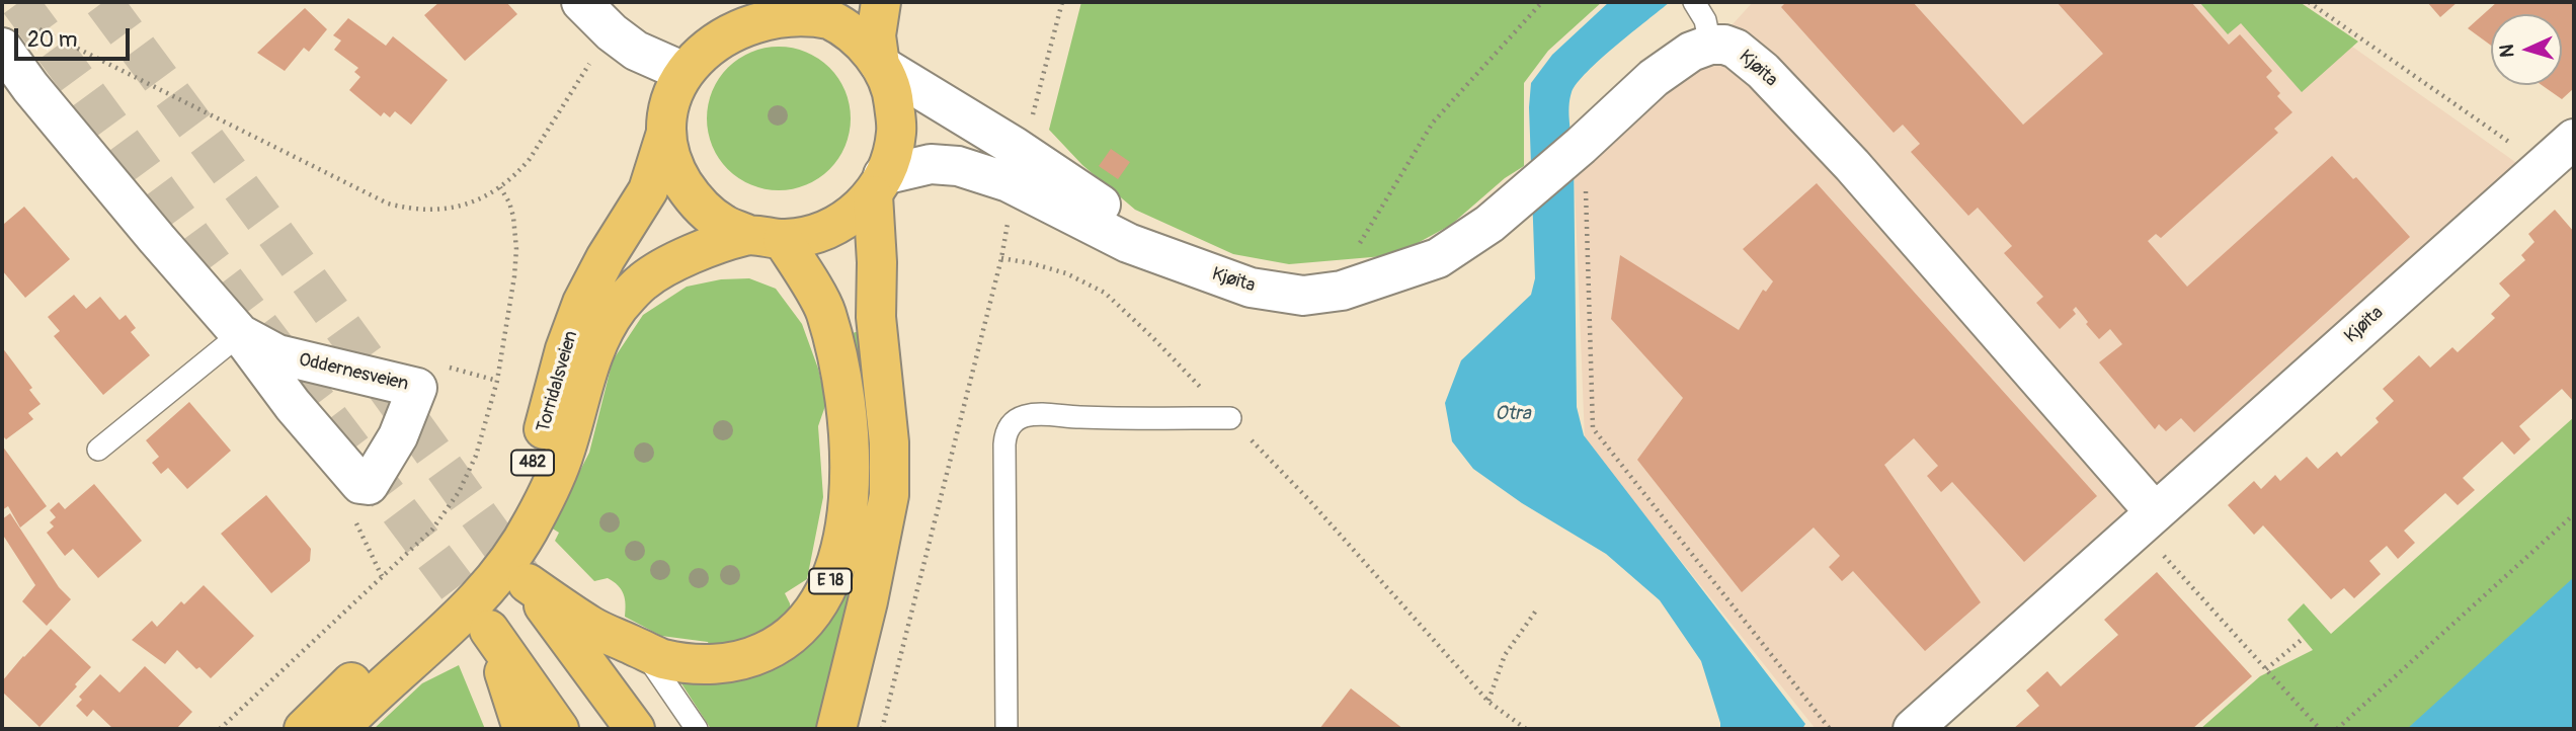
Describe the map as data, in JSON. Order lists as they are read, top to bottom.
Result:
{
  "streets": {
    "main road": ["Torridalsveien", "482", "E 18"],
    "street": ["Kjøita", "Oddernesveien"]
  },
  "crossings": [
    ["Kjøita", "Torridalsveien"],
    ["Kjøita", "482"],
    ["Kjøita", "E 18"],
    ["Torridalsveien", "482"],
    ["Torridalsveien", "E 18"],
    ["482", "E 18"]
  ],
  "water": ["Otra"],
  "scale_bar": "20 m",
  "north": "left"
}
